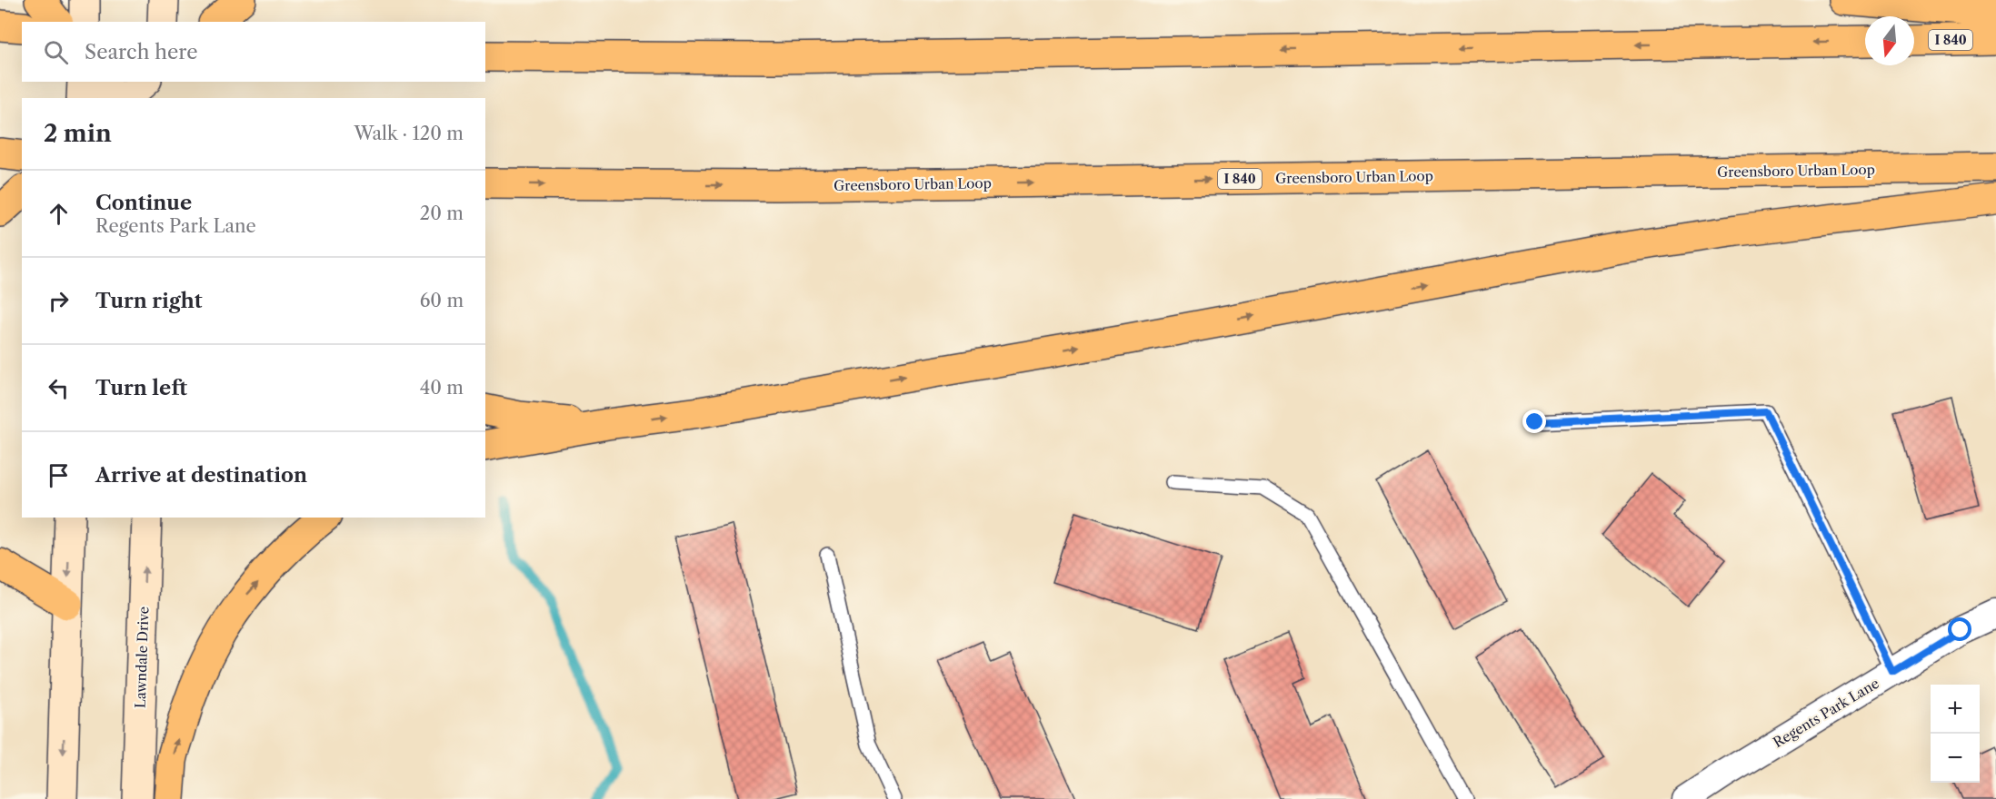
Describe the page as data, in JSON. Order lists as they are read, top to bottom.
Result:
{
  "streets": {
    "highway": ["I 840", "Greensboro Urban Loop"],
    "main road": ["Lawndale Drive"],
    "street": ["Regents Park Lane"]
  },
  "north": "bottom",
  "page": {
    "search": "Search here",
    "heading": ["2 min", "Walk · 120 m"],
    "list": [
      ["Continue", "Regents Park Lane", "20 m"],
      ["Turn right", "60 m"],
      ["Turn left", "40 m"],
      "Arrive at destination"
    ],
    "map_buttons": ["+", "−"]
  }
}
